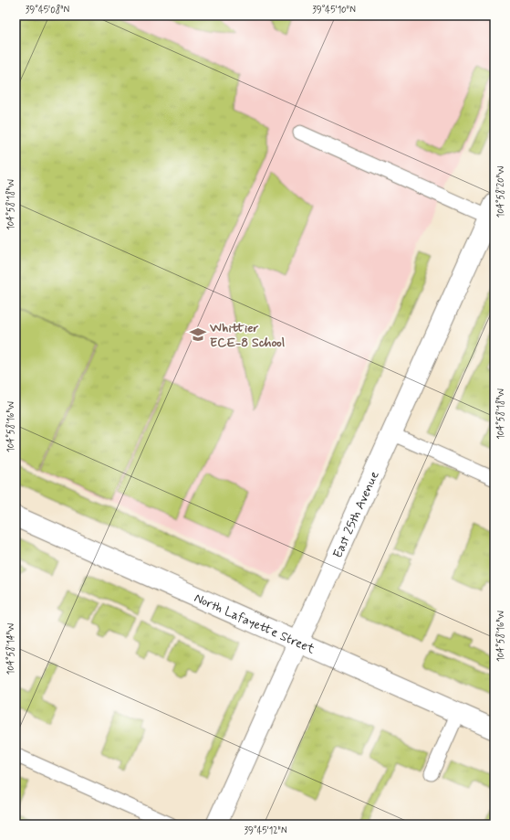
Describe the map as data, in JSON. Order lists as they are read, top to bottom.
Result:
{
  "streets": {
    "street": ["East 25th Avenue", "North Lafayette Street"]
  },
  "crossings": [
    ["East 25th Avenue", "North Lafayette Street"]
  ],
  "places": {
    "school or university": ["Whittier ECE-8 School"]
  },
  "coordinates": [
    "39°45'08\"N",
    "39°45'10\"N",
    "104°58'20\"W",
    "104°58'18\"W",
    "104°58'16\"W",
    "104°58'14\"W",
    "39°45'12\"N"
  ]
}
